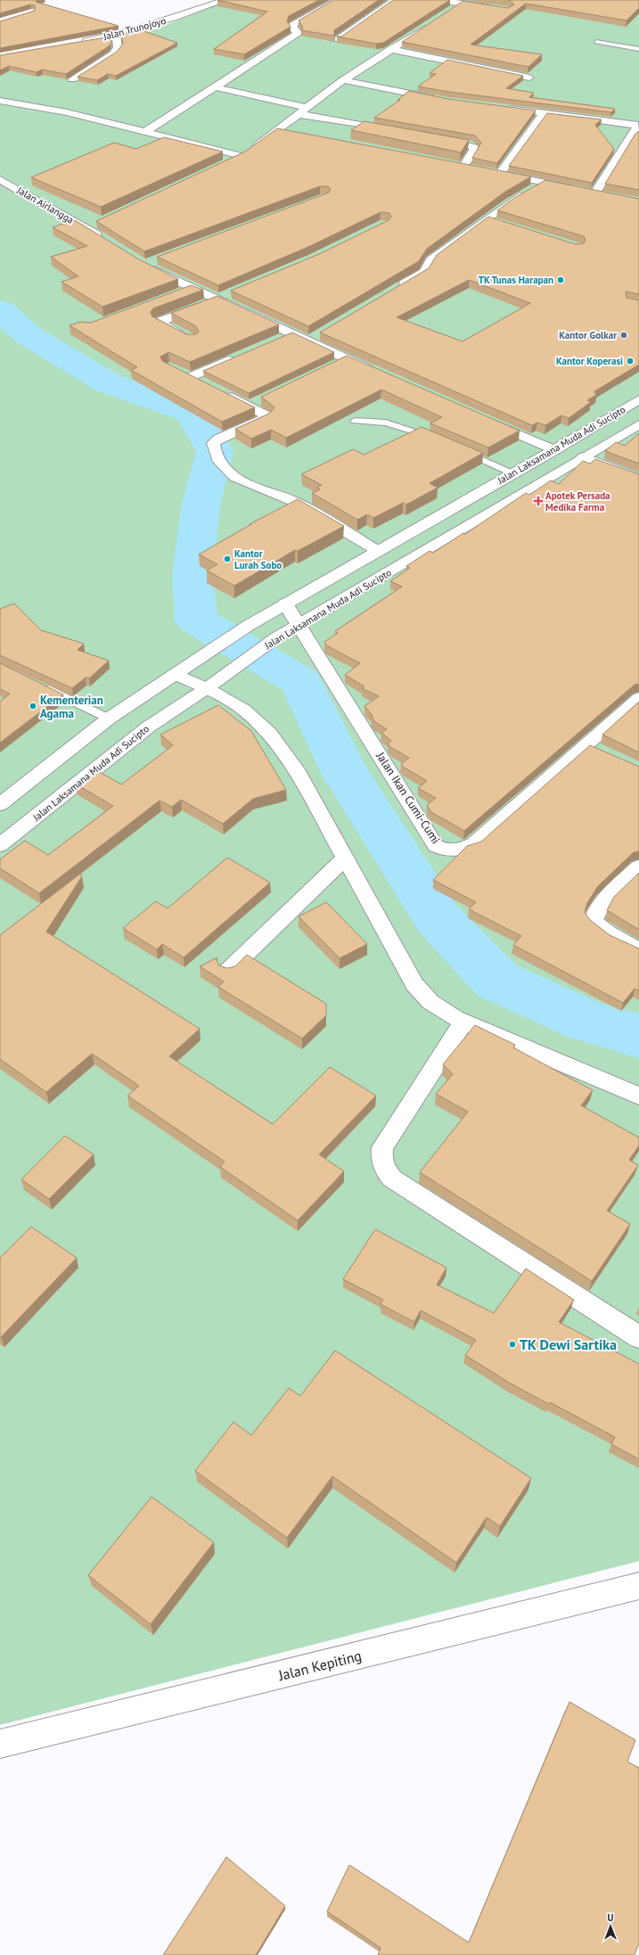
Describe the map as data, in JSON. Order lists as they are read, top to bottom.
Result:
{
  "streets": {
    "street": [
      "Jalan Trunojoyo",
      "Jalan Airlangga",
      "Jalan Laksamana Muda Adi Sucipto",
      "Jalan Ikan Cumi-Cumi",
      "Jalan Kepiting"
    ]
  },
  "crossings": [
    ["Jalan Laksamana Muda Adi Sucipto", "Jalan Ikan Cumi-Cumi"]
  ],
  "places": {
    "other": [
      "TK Tunas Harapan",
      "Kantor Golkar",
      "Kantor Koperasi",
      "Kantor Lurah Sobo",
      "Kementerian Agama",
      "TK Dewi Sartika"
    ],
    "health": ["Apotek Persada Medika Farma"]
  },
  "north": "top"
}
